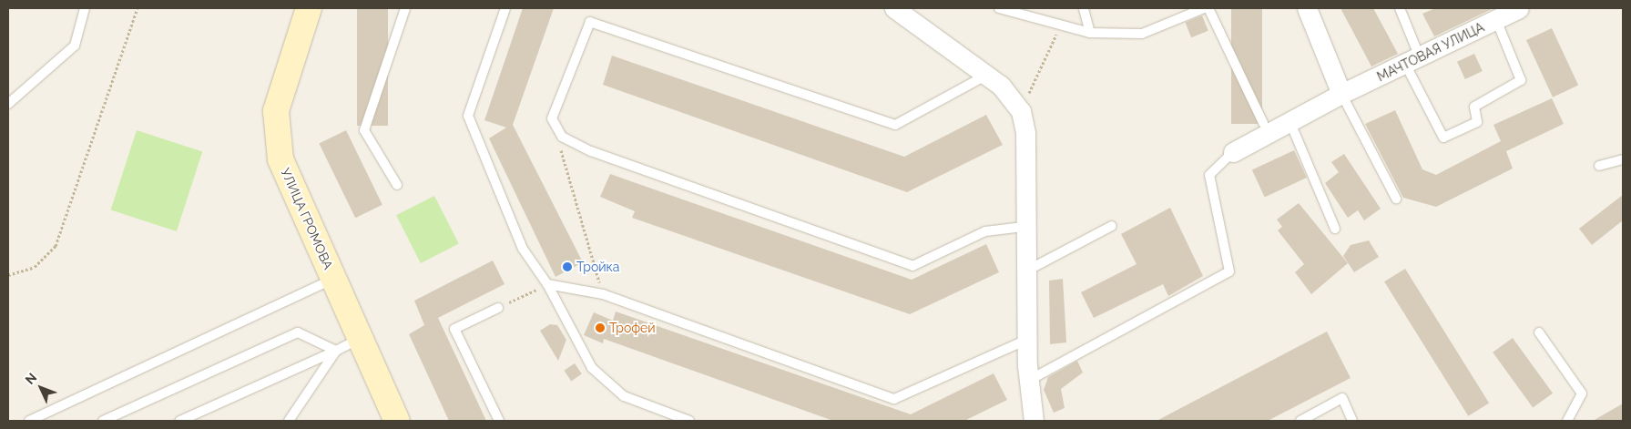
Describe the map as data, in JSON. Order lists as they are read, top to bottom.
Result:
{
  "streets": {
    "street": ["МАЧТОВАЯ УЛИЦА", "УЛИЦА ГРОМОВА"]
  },
  "places": ["Тройка", "Трофей"],
  "north": "top left"
}
